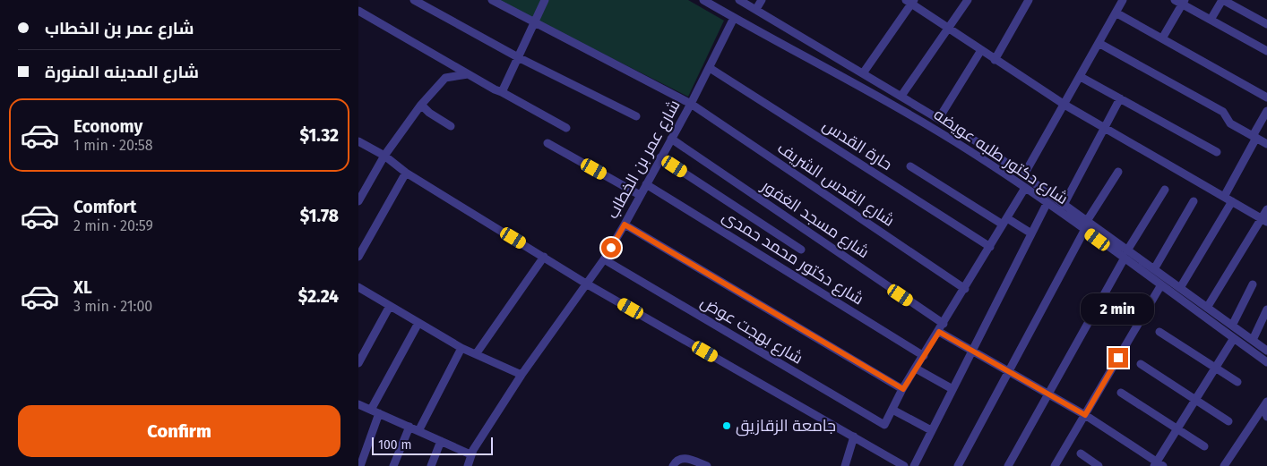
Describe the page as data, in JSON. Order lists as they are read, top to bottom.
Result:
{
  "streets": {
    "street": [
      "حارة القدس",
      "شارع دكتور طلبه عويضه",
      "شارع عمر بن الخطاب",
      "شارع القدس الشريف",
      "شارع مسجد الغفور",
      "شارع دكتور محمد حمدى",
      "شارع بهجت عوض"
    ]
  },
  "crossings": [
    ["حارة القدس", "شارع عمر بن الخطاب"],
    ["شارع دكتور طلبه عويضه", "شارع عمر بن الخطاب"],
    ["شارع عمر بن الخطاب", "شارع القدس الشريف"],
    ["شارع عمر بن الخطاب", "شارع مسجد الغفور"],
    ["شارع عمر بن الخطاب", "شارع دكتور محمد حمدى"],
    ["شارع عمر بن الخطاب", "شارع بهجت عوض"]
  ],
  "places": ["جامعة الزقازيق"],
  "scale_bar": "100 m",
  "page": {
    "banner": ["شارع عمر بن الخطاب", "شارع المدينه المنورة"],
    "list": [
      {
        "name": "Economy",
        "note": "1 min · 20:58",
        "value": "$1.32"
      },
      {
        "name": "Comfort",
        "note": "2 min · 20:59",
        "value": "$1.78"
      },
      {
        "name": "XL",
        "note": "3 min · 21:00",
        "value": "$2.24"
      }
    ],
    "bubble": "2 min",
    "buttons": "Confirm",
    "scale": "100 m"
  }
}
